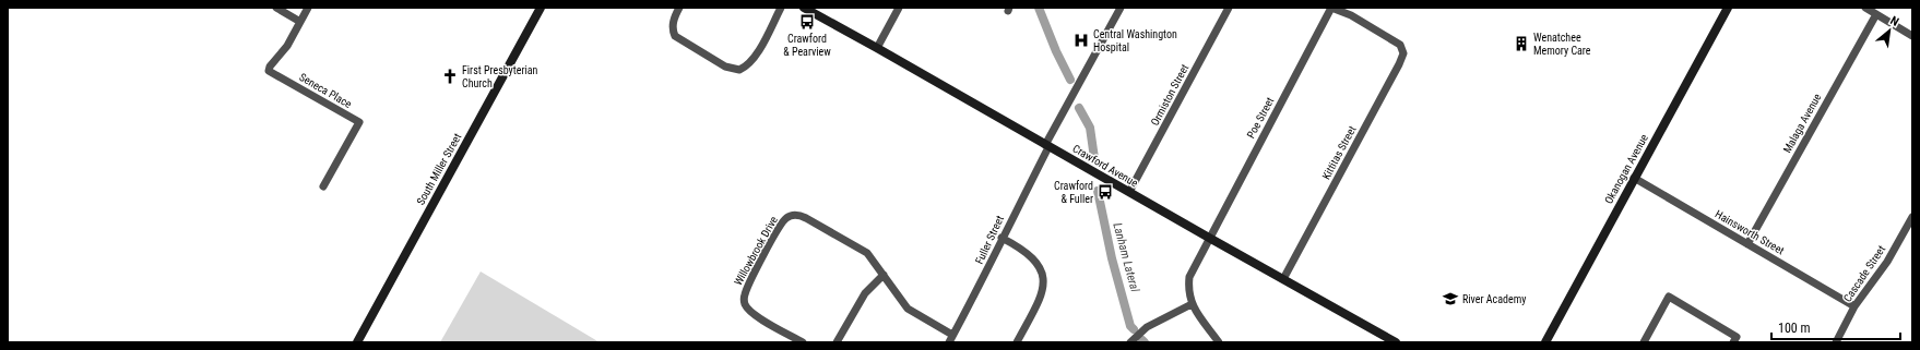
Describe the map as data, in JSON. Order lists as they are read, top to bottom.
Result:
{
  "streets": {
    "street": [
      "Seneca Place",
      "Ormiston Street",
      "Poe Street",
      "Malaga Avenue",
      "Kittitas Street",
      "Crawford Avenue",
      "South Miller Street",
      "Okanogan Avenue",
      "Hainsworth Street",
      "Fuller Street",
      "Willowbrook Drive",
      "Cascade Street"
    ]
  },
  "crossings": [
    ["Ormiston Street", "Crawford Avenue"],
    ["Poe Street", "Crawford Avenue"],
    ["Malaga Avenue", "Hainsworth Street"],
    ["Kittitas Street", "Crawford Avenue"],
    ["Crawford Avenue", "Fuller Street"],
    ["Okanogan Avenue", "Hainsworth Street"],
    ["Hainsworth Street", "Cascade Street"],
    ["Fuller Street", "Willowbrook Drive"]
  ],
  "water": ["Lanham Lateral"],
  "places": {
    "bus stop": ["Crawford & Pearview", "Crawford & Fuller"],
    "hospital": ["Central Washington Hospital"],
    "building": ["Wenatchee Memory Care"],
    "church": ["First Presbyterian Church"],
    "school or university": ["River Academy"]
  },
  "scale_bar": "100 m",
  "north": "top right"
}
